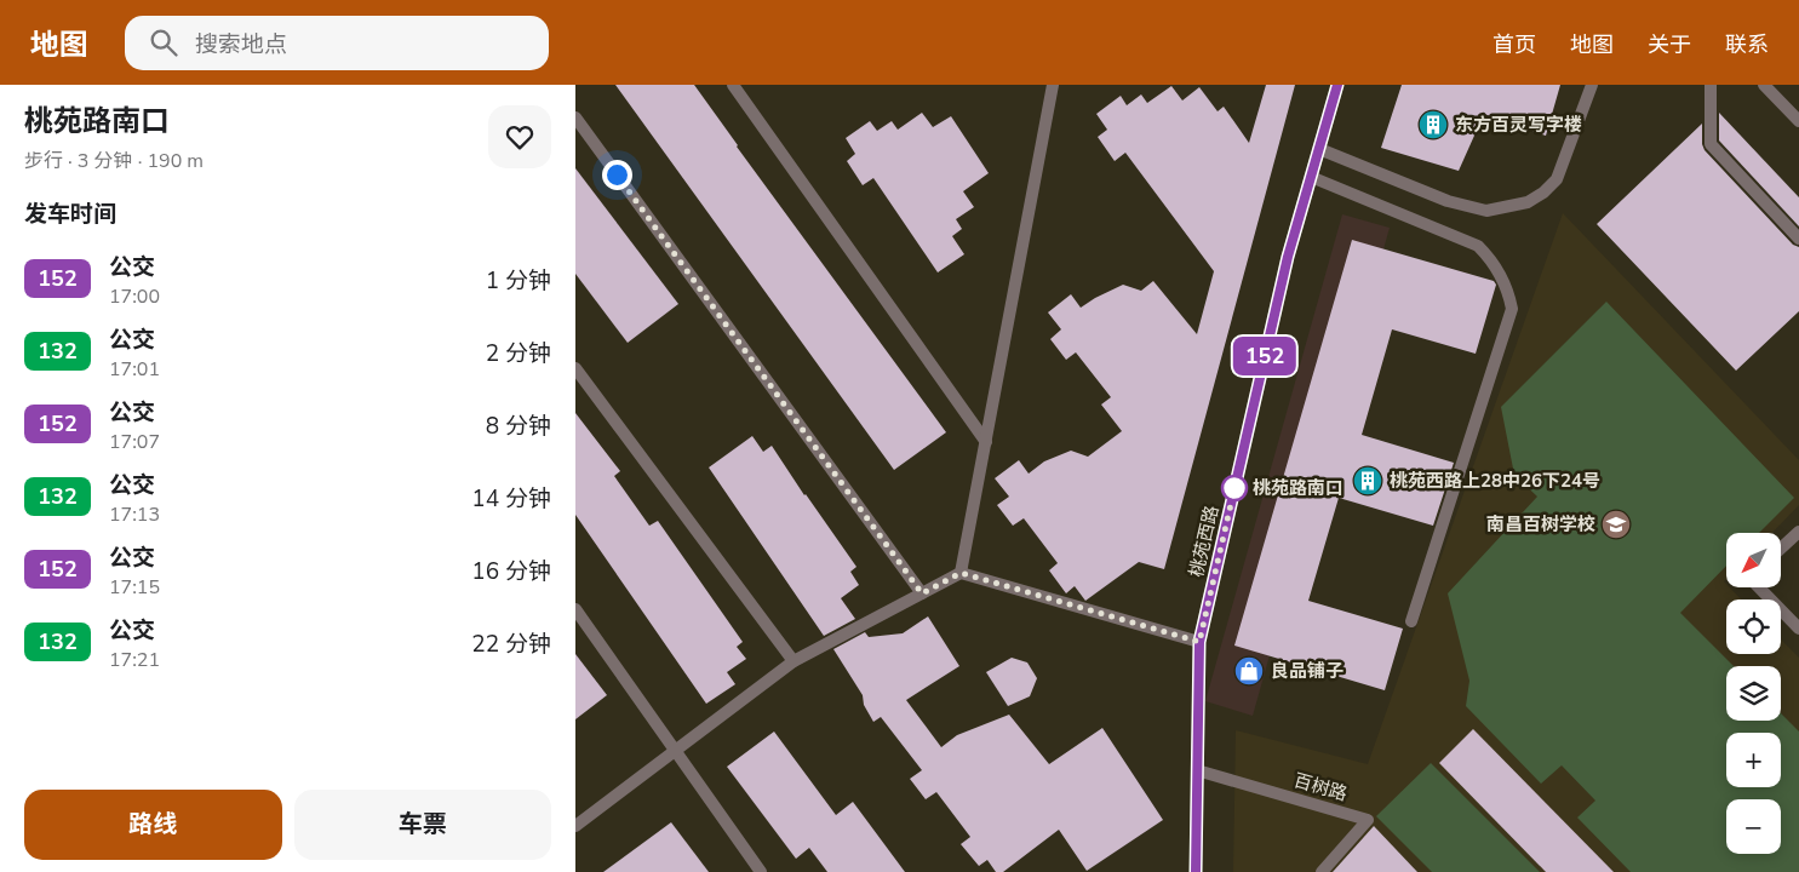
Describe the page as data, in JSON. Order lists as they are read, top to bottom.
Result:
{
  "streets": {
    "street": ["桃苑西路", "百树路"]
  },
  "crossings": [
    ["桃苑西路", "百树路"]
  ],
  "places": {
    "building": ["东方百灵写字楼", "桃苑西路上28中26下24号"],
    "other": ["桃苑路南口"],
    "school or university": ["南昌百树学校"],
    "shop": ["良品铺子"]
  },
  "lines": ["bus line 152"],
  "north": "bottom left",
  "page": {
    "header": "地图",
    "search": "搜索地点",
    "nav": [
      "首页",
      "地图",
      "关于",
      "联系"
    ],
    "heading": [
      ["桃苑路南口", "步行 · 3 分钟 · 190 m"],
      "发车时间"
    ],
    "on_map": "152",
    "list": [
      {
        "mark": "152",
        "name": "公交",
        "note": "17:00",
        "value": "1 分钟"
      },
      {
        "mark": "132",
        "name": "公交",
        "note": "17:01",
        "value": "2 分钟"
      },
      {
        "mark": "152",
        "name": "公交",
        "note": "17:07",
        "value": "8 分钟"
      },
      {
        "mark": "132",
        "name": "公交",
        "note": "17:13",
        "value": "14 分钟"
      },
      {
        "mark": "152",
        "name": "公交",
        "note": "17:15",
        "value": "16 分钟"
      },
      {
        "mark": "132",
        "name": "公交",
        "note": "17:21",
        "value": "22 分钟"
      }
    ],
    "map_buttons": ["+", "−"],
    "buttons": ["路线", "车票"]
  }
}
